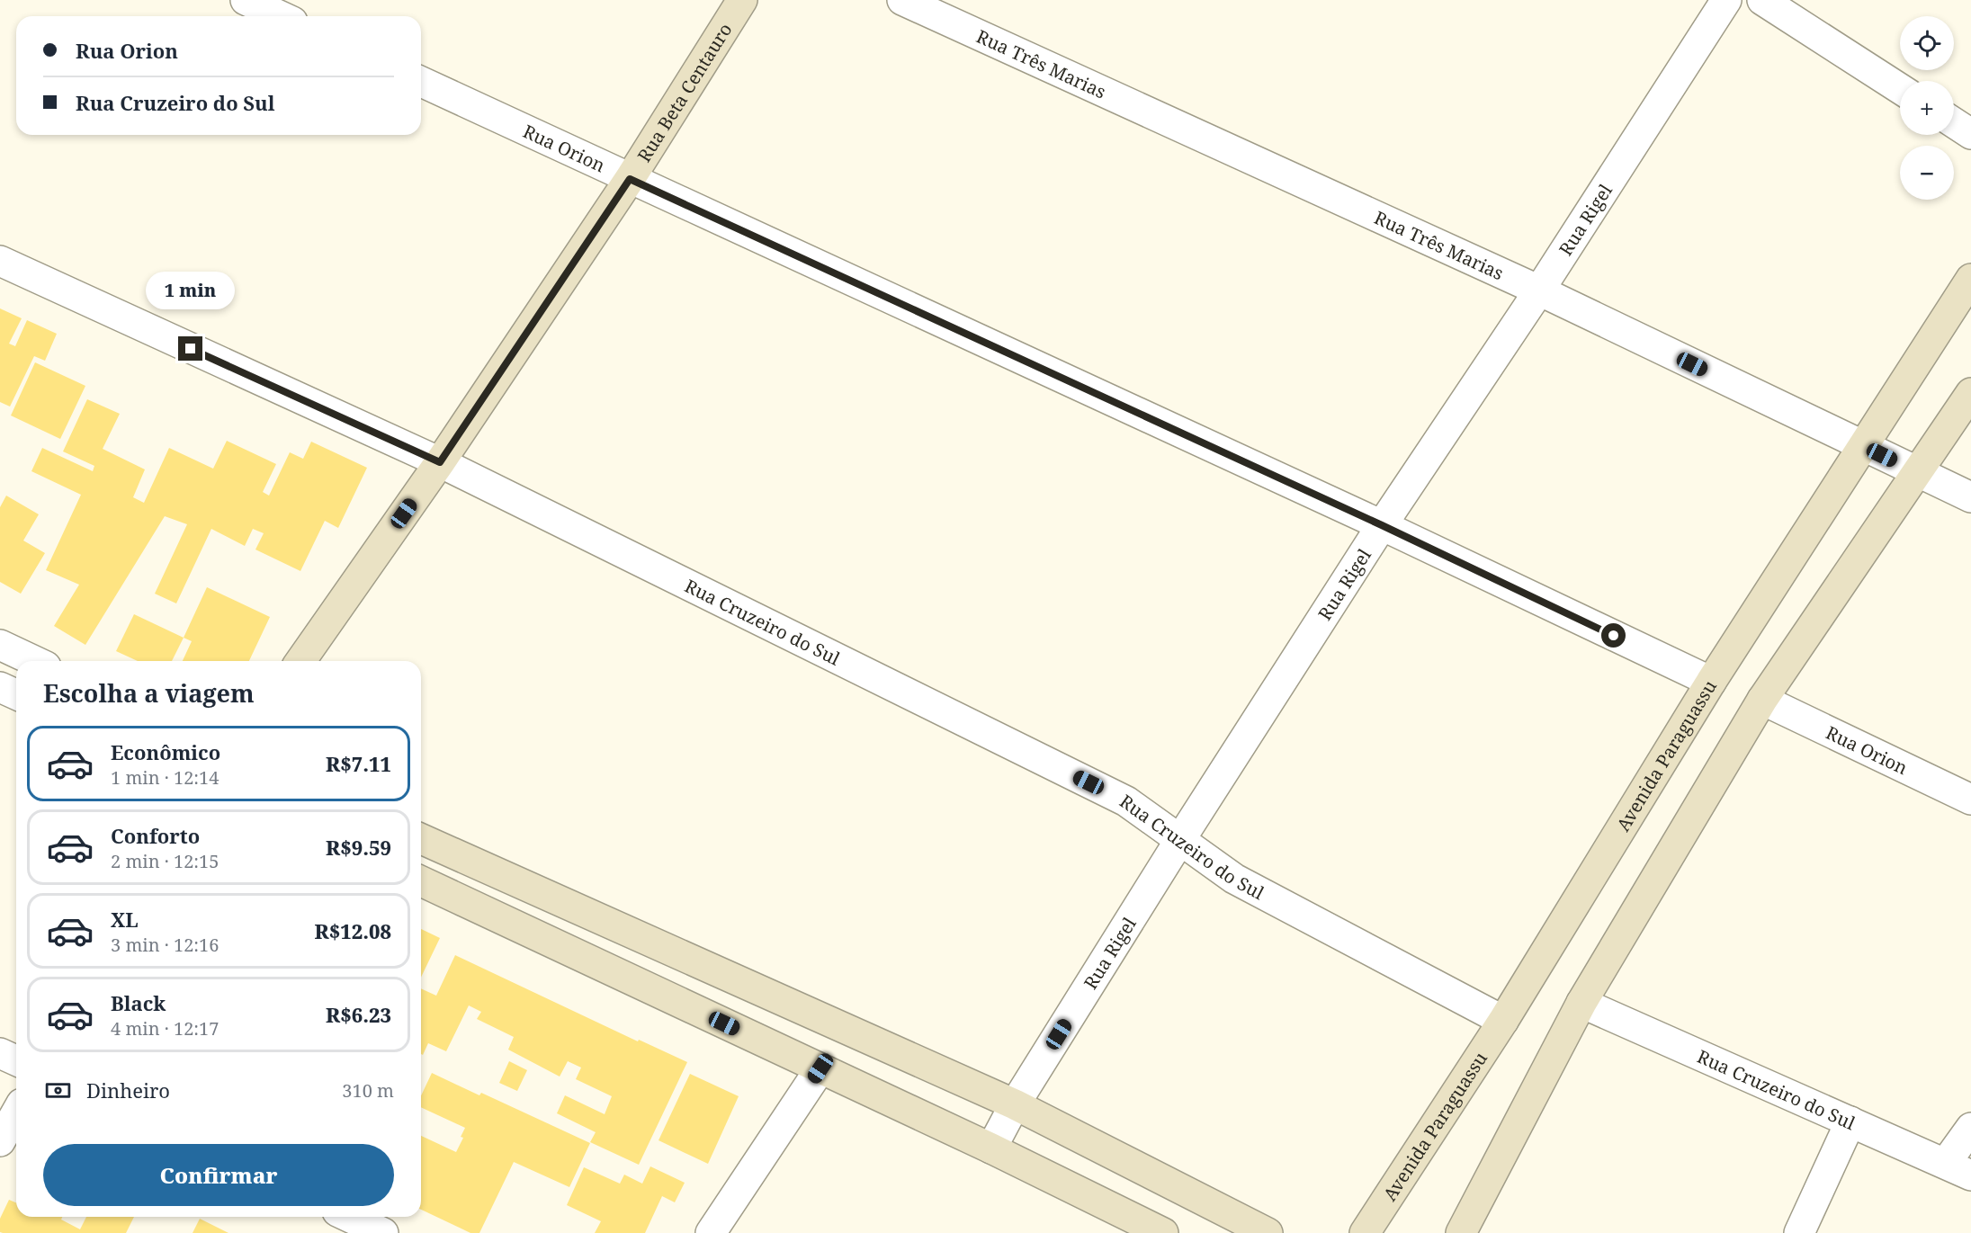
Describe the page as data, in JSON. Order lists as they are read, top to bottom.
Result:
{
  "streets": {
    "street": [
      "Rua Três Marias",
      "Rua Beta Centauro",
      "Rua Orion",
      "Rua Rigel",
      "Rua Cruzeiro do Sul",
      "Avenida Paraguassu"
    ]
  },
  "crossings": [
    ["Rua Três Marias", "Rua Rigel"],
    ["Rua Três Marias", "Avenida Paraguassu"],
    ["Rua Beta Centauro", "Rua Orion"],
    ["Rua Beta Centauro", "Rua Cruzeiro do Sul"],
    ["Rua Orion", "Rua Rigel"],
    ["Rua Orion", "Avenida Paraguassu"],
    ["Rua Rigel", "Rua Cruzeiro do Sul"],
    ["Rua Cruzeiro do Sul", "Avenida Paraguassu"]
  ],
  "page": {
    "map_buttons": ["+", "−"],
    "banner": ["Rua Orion", "Rua Cruzeiro do Sul"],
    "bubble": "1 min",
    "heading": "Escolha a viagem",
    "list": [
      {
        "name": "Econômico",
        "note": "1 min · 12:14",
        "value": "R$7.11"
      },
      {
        "name": "Conforto",
        "note": "2 min · 12:15",
        "value": "R$9.59"
      },
      {
        "name": "XL",
        "note": "3 min · 12:16",
        "value": "R$12.08"
      },
      {
        "name": "Black",
        "note": "4 min · 12:17",
        "value": "R$6.23"
      }
    ],
    "pay": ["Dinheiro", "310 m"],
    "buttons": "Confirmar"
  }
}
